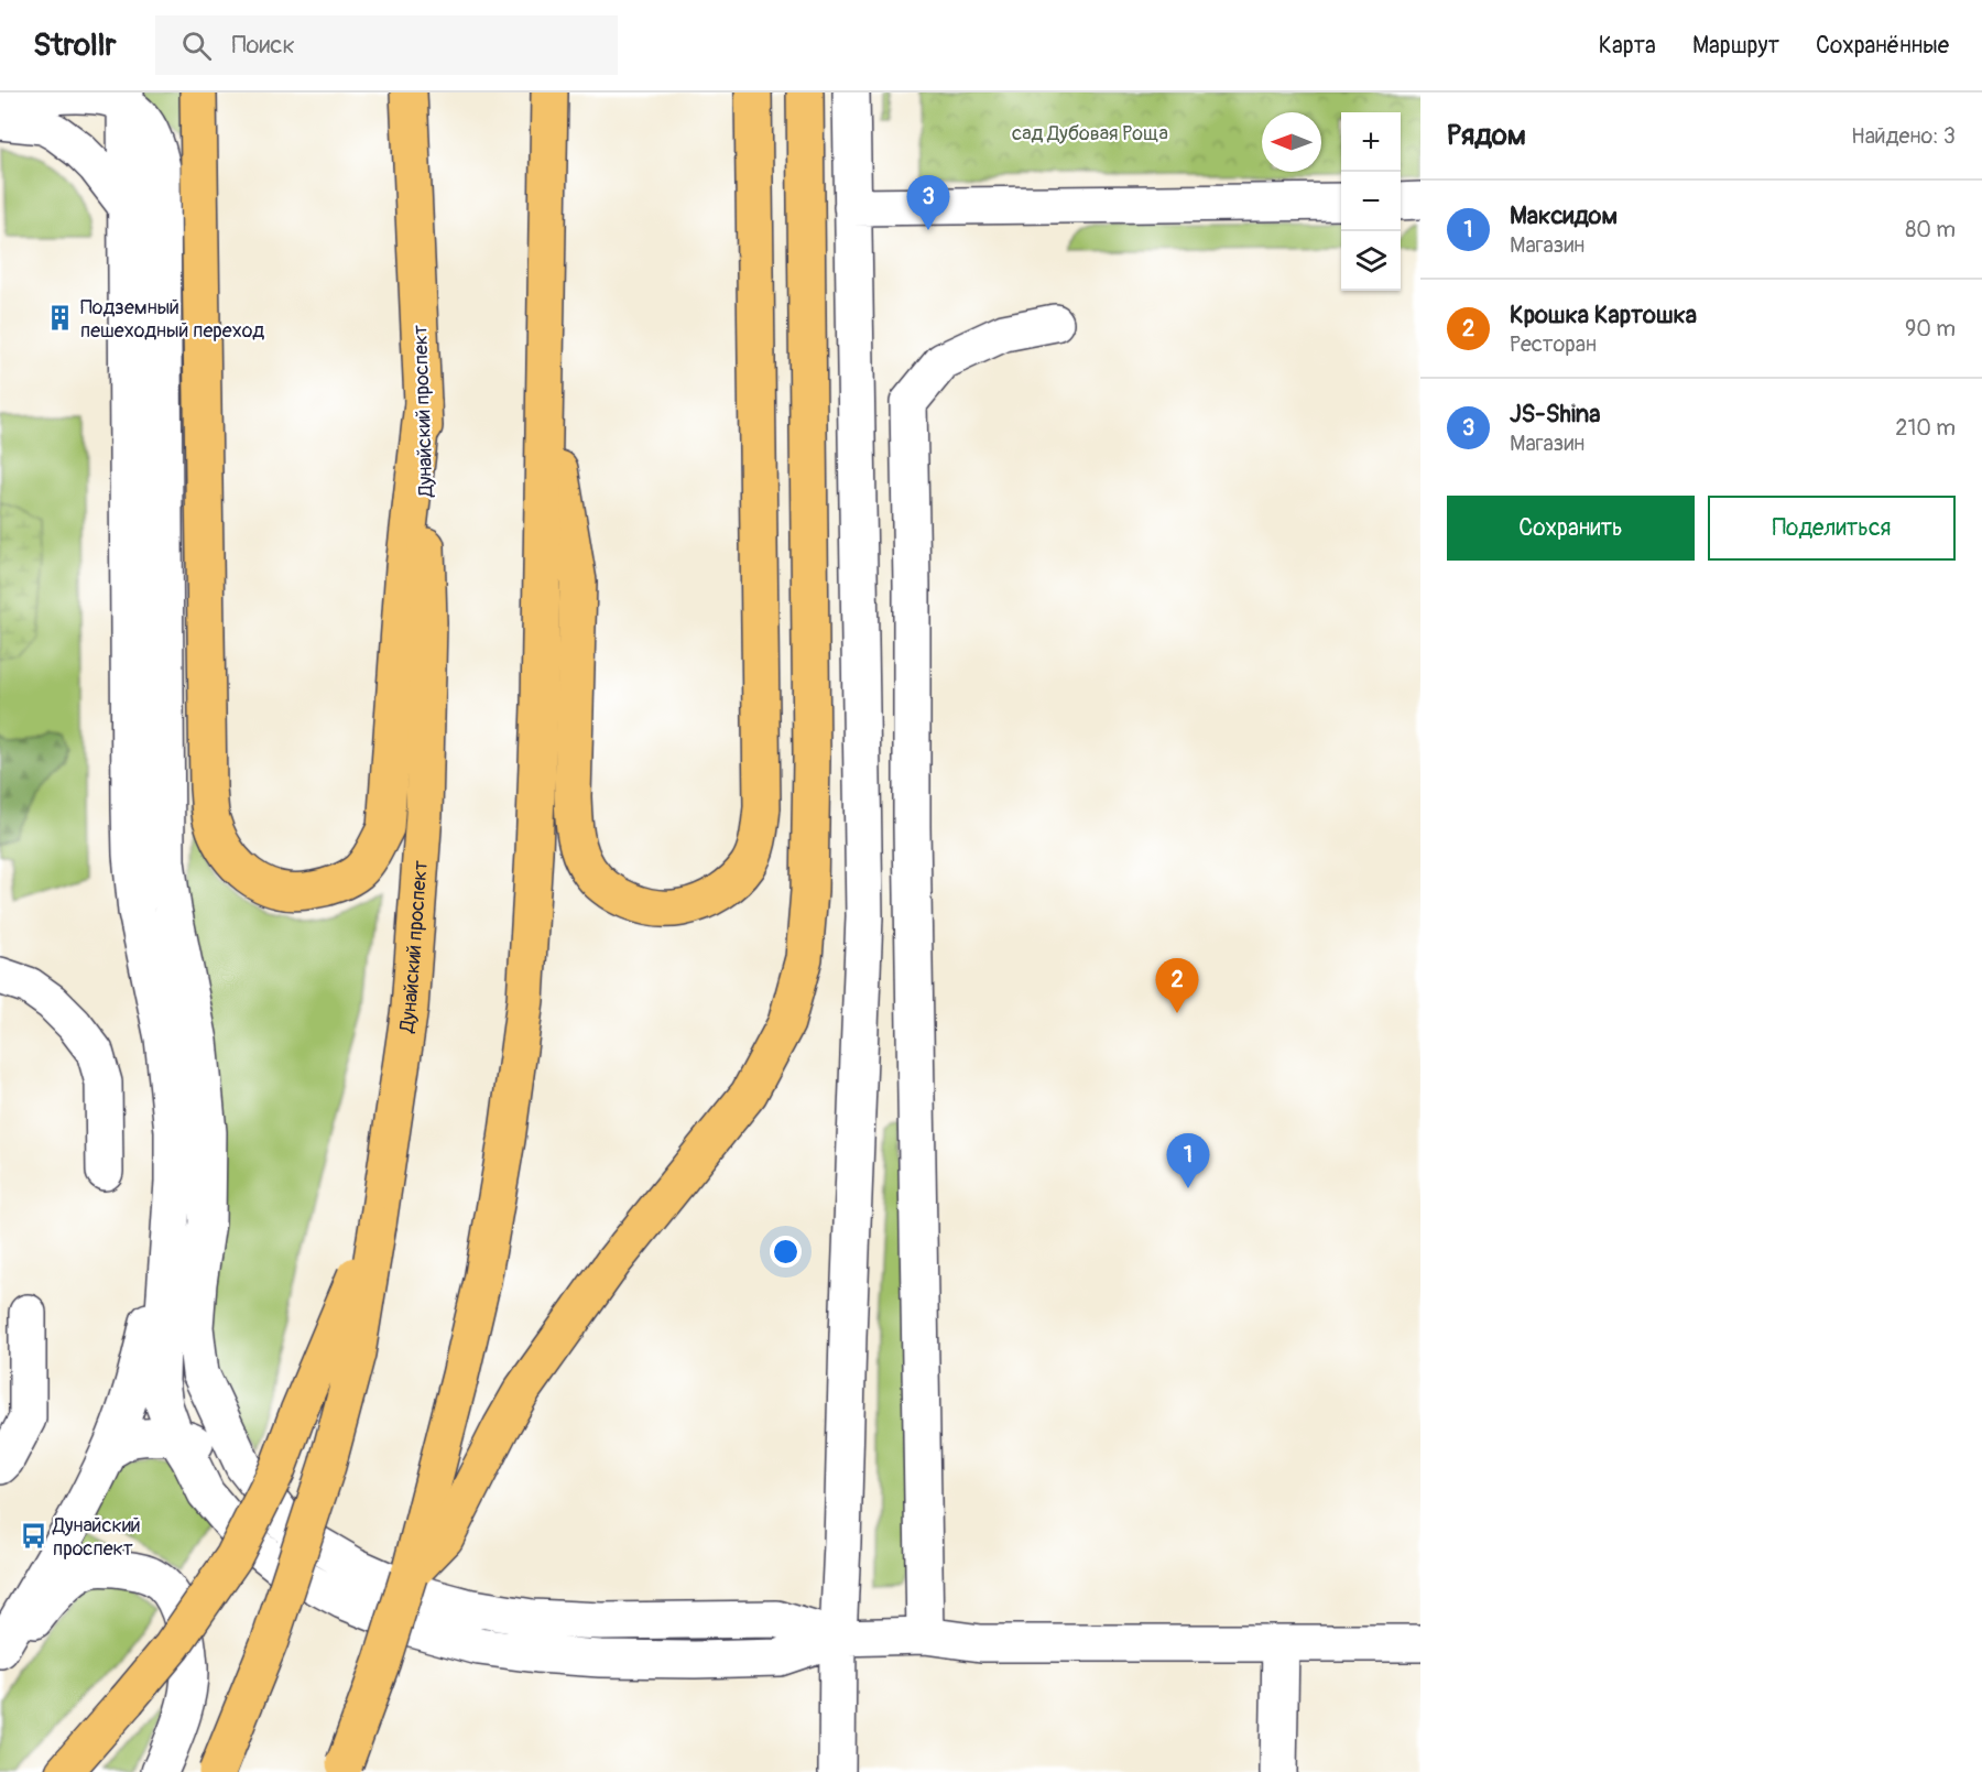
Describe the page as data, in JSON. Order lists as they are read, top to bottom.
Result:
{
  "streets": {
    "main road": ["Дунайский проспект"]
  },
  "parks": ["сад Дубовая Роща"],
  "places": {
    "building": ["Подземный пешеходный переход"],
    "bus stop": ["Дунайский проспект"]
  },
  "north": "left",
  "page": {
    "header": "Strollr",
    "search": "Поиск",
    "nav": ["Карта", "Маршрут", "Сохранённые"],
    "heading": ["Рядом", "Найдено: 3"],
    "map_buttons": ["+", "−"],
    "pins": ["3", "2", "1"],
    "list": [
      {
        "mark": "1",
        "name": "Максидом",
        "note": "Магазин",
        "value": "80 m"
      },
      {
        "mark": "2",
        "name": "Крошка Картошка",
        "note": "Ресторан",
        "value": "90 m"
      },
      {
        "mark": "3",
        "name": "JS-Shina",
        "note": "Магазин",
        "value": "210 m"
      }
    ],
    "buttons": ["Сохранить", "Поделиться"]
  }
}
